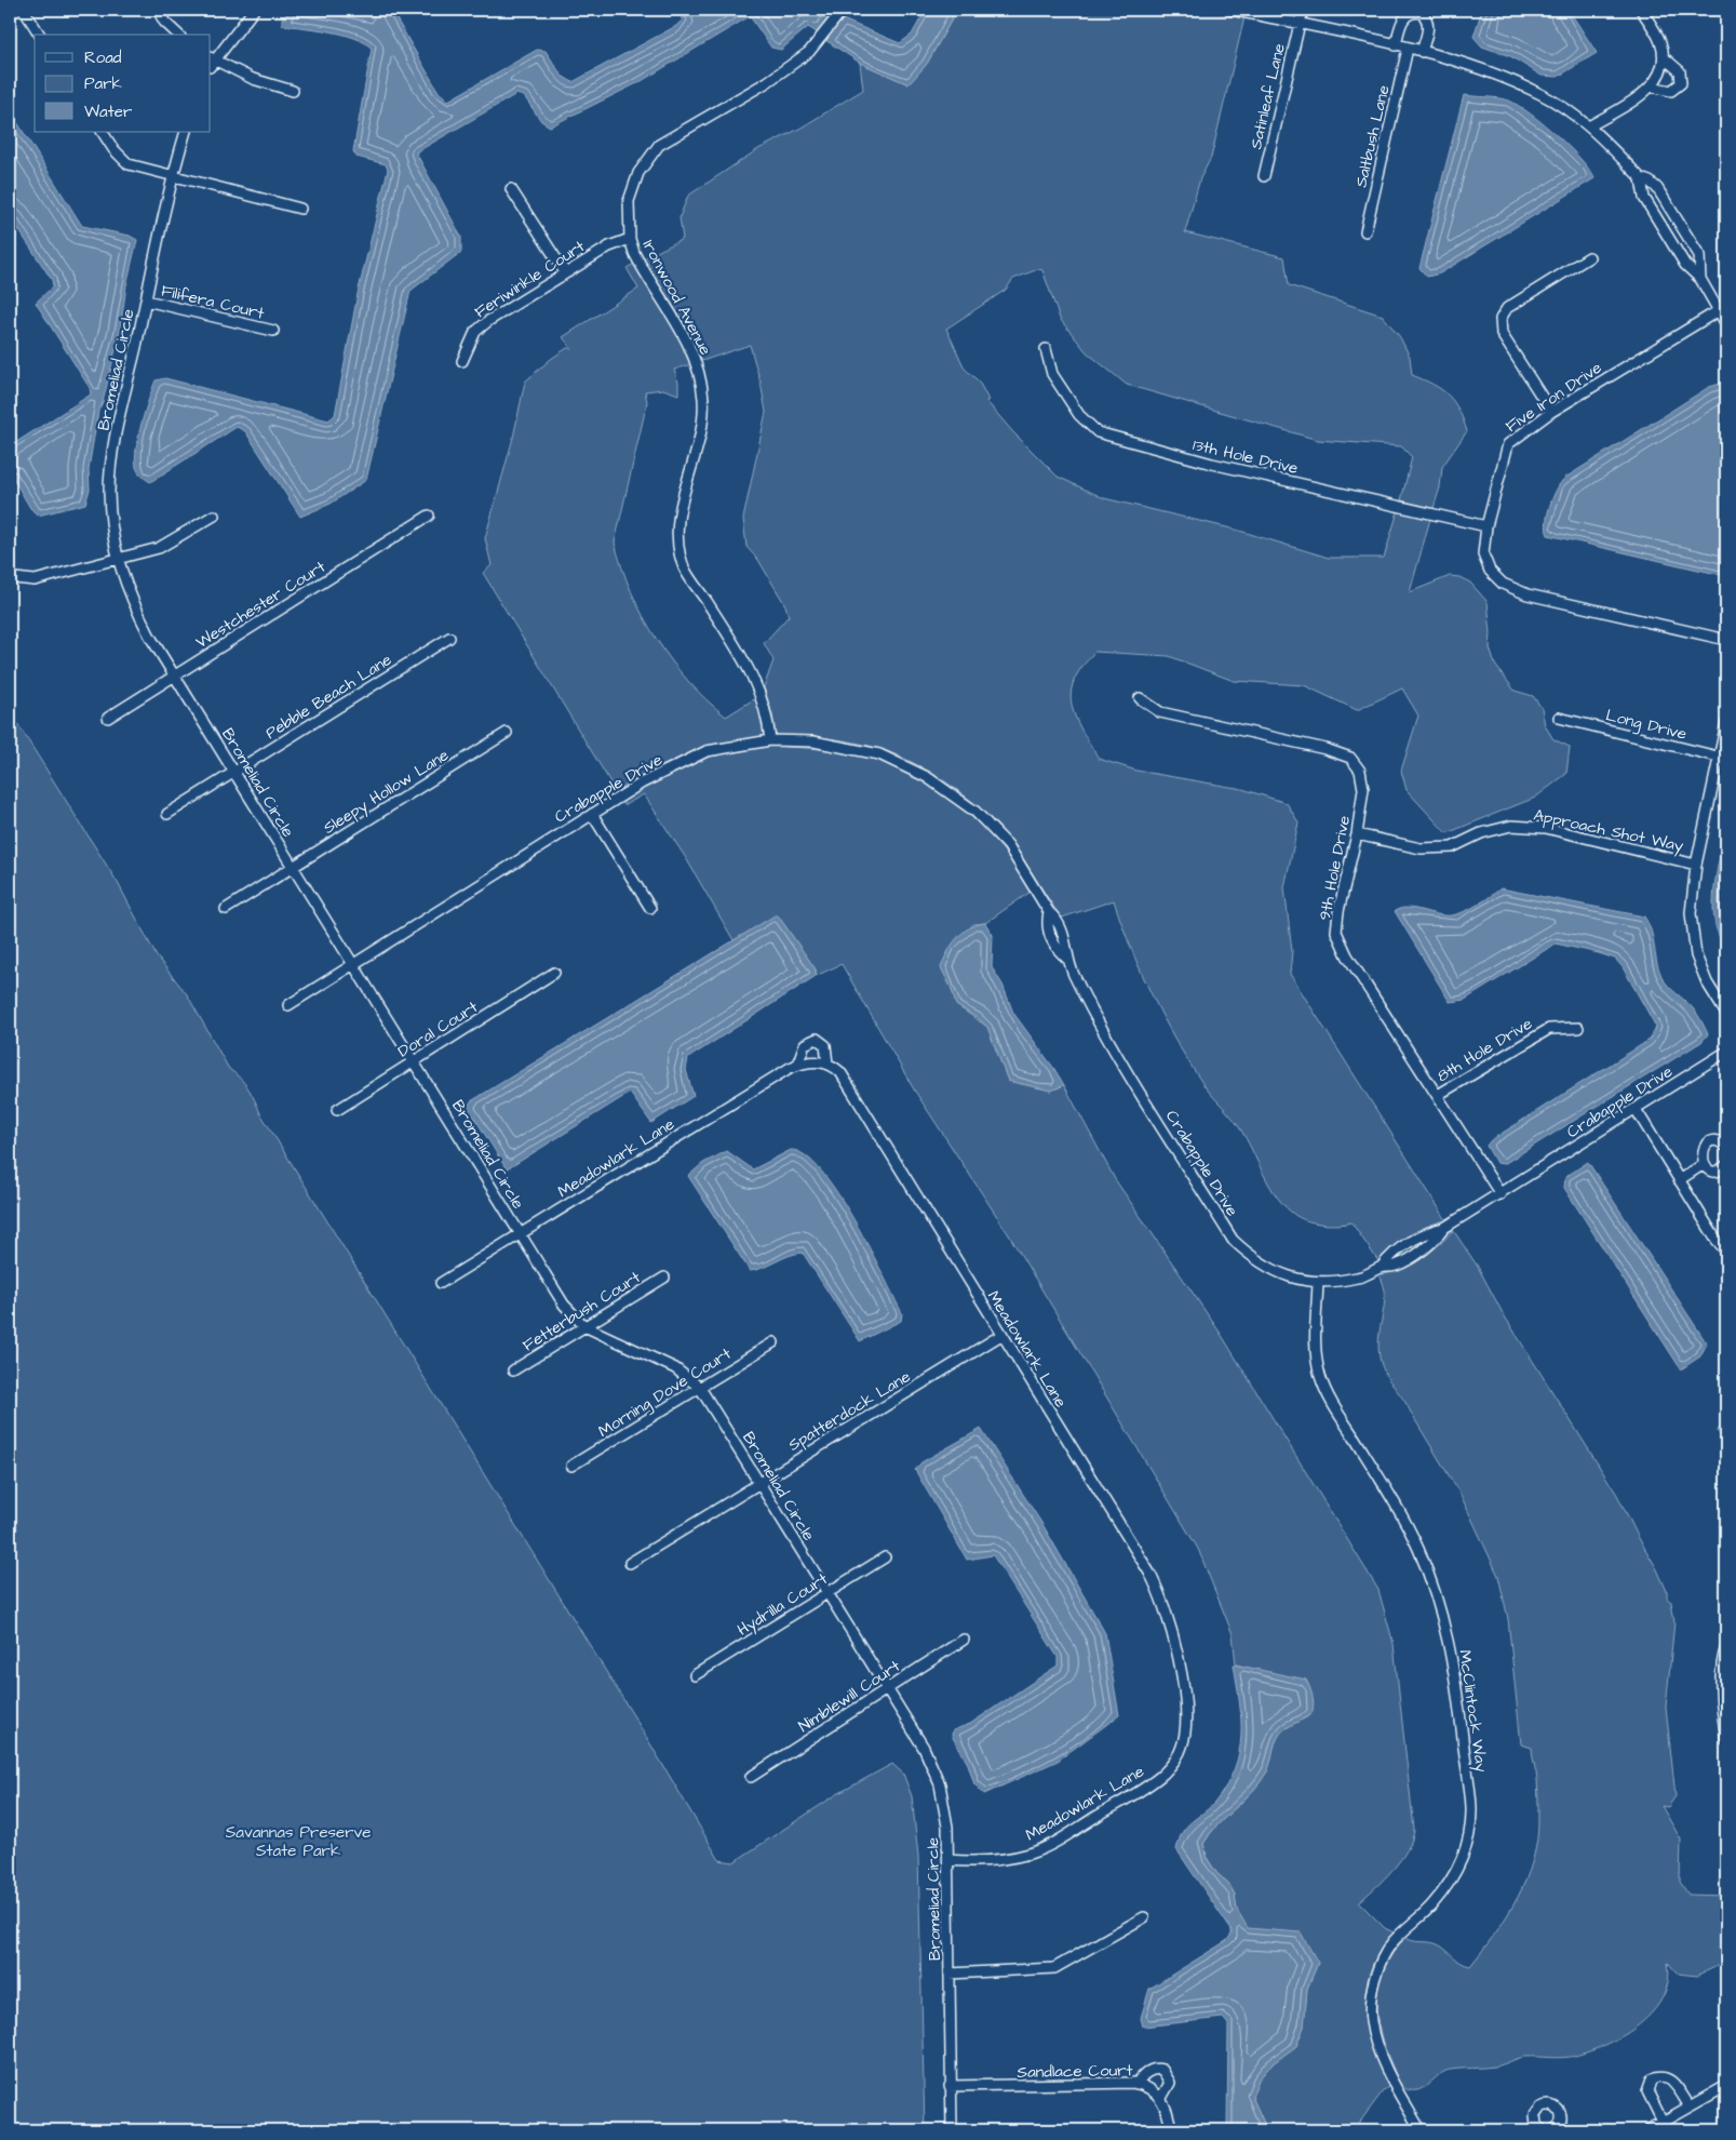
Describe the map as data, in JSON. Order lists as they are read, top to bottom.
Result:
{
  "streets": {
    "street": [
      "Satinleaf Lane",
      "Saltbush Lane",
      "Feriwinkle Court",
      "Ironwood Avenue",
      "Filifera Court",
      "Bromeliad Circle",
      "Five Iron Drive",
      "13th Hole Drive",
      "Westchester Court",
      "Pebble Beach Lane",
      "Long Drive",
      "Crabapple Drive",
      "Sleepy Hollow Lane",
      "Approach Shot Way",
      "9th Hole Drive",
      "Doral Court",
      "8th Hole Drive",
      "Meadowlark Lane",
      "Fetterbush Court",
      "Morning Dove Court",
      "Spatterdock Lane",
      "Hydrilla Court",
      "Nimblewill Court",
      "McClintock Way",
      "Sandlace Court"
    ]
  },
  "crossings": [
    ["Feriwinkle Court", "Ironwood Avenue"],
    ["Ironwood Avenue", "Crabapple Drive"],
    ["Filifera Court", "Bromeliad Circle"],
    ["Bromeliad Circle", "Westchester Court"],
    ["Bromeliad Circle", "Pebble Beach Lane"],
    ["Bromeliad Circle", "Crabapple Drive"],
    ["Bromeliad Circle", "Sleepy Hollow Lane"],
    ["Bromeliad Circle", "Doral Court"],
    ["Bromeliad Circle", "Meadowlark Lane"],
    ["Bromeliad Circle", "Fetterbush Court"],
    ["Bromeliad Circle", "Morning Dove Court"],
    ["Bromeliad Circle", "Spatterdock Lane"],
    ["Bromeliad Circle", "Hydrilla Court"],
    ["Bromeliad Circle", "Nimblewill Court"],
    ["Bromeliad Circle", "Sandlace Court"],
    ["Five Iron Drive", "13th Hole Drive"],
    ["Crabapple Drive", "9th Hole Drive"],
    ["Crabapple Drive", "McClintock Way"],
    ["Approach Shot Way", "9th Hole Drive"],
    ["9th Hole Drive", "8th Hole Drive"],
    ["Meadowlark Lane", "Spatterdock Lane"]
  ],
  "parks": ["Savannas Preserve State Park"],
  "legend": ["Road", "Park", "Water"]
}
